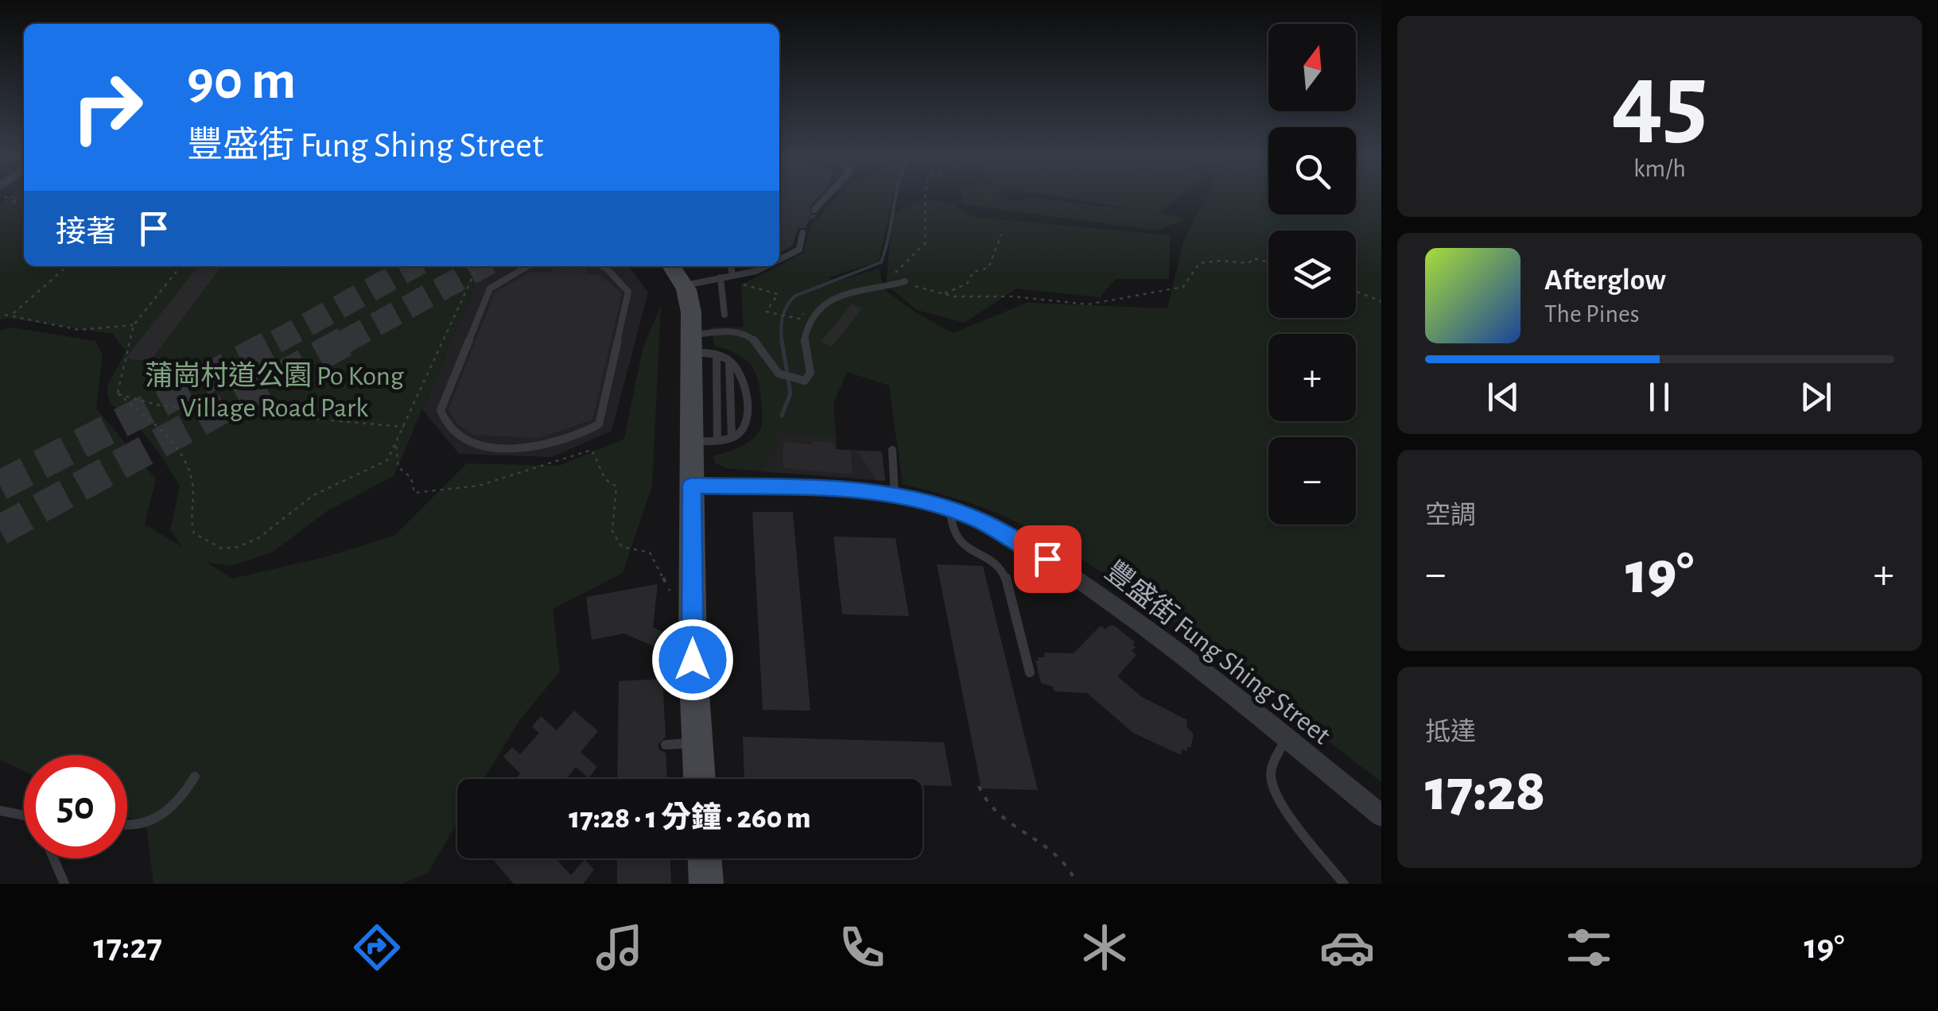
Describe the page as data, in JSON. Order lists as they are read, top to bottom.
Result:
{
  "streets": {
    "street": ["豐盛街 Fung Shing Street"]
  },
  "parks": ["蒲崗村道公園 Po Kong Village Road Park"],
  "north": "top",
  "page": {
    "tile": [
      ["45", "km/h"],
      "空調",
      ["抵達", "17:28"]
    ],
    "map_buttons": ["+", "−"],
    "turn": ["90 m", "豐盛街 Fung Shing Street"],
    "then": "接著",
    "song": ["Afterglow", "The Pines"],
    "heat": ["−", "19°", "+"],
    "limit": "50",
    "trip": "17:28 · 1 分鐘 · 260 m",
    "tabs": ["17:27", "19°"]
  }
}
